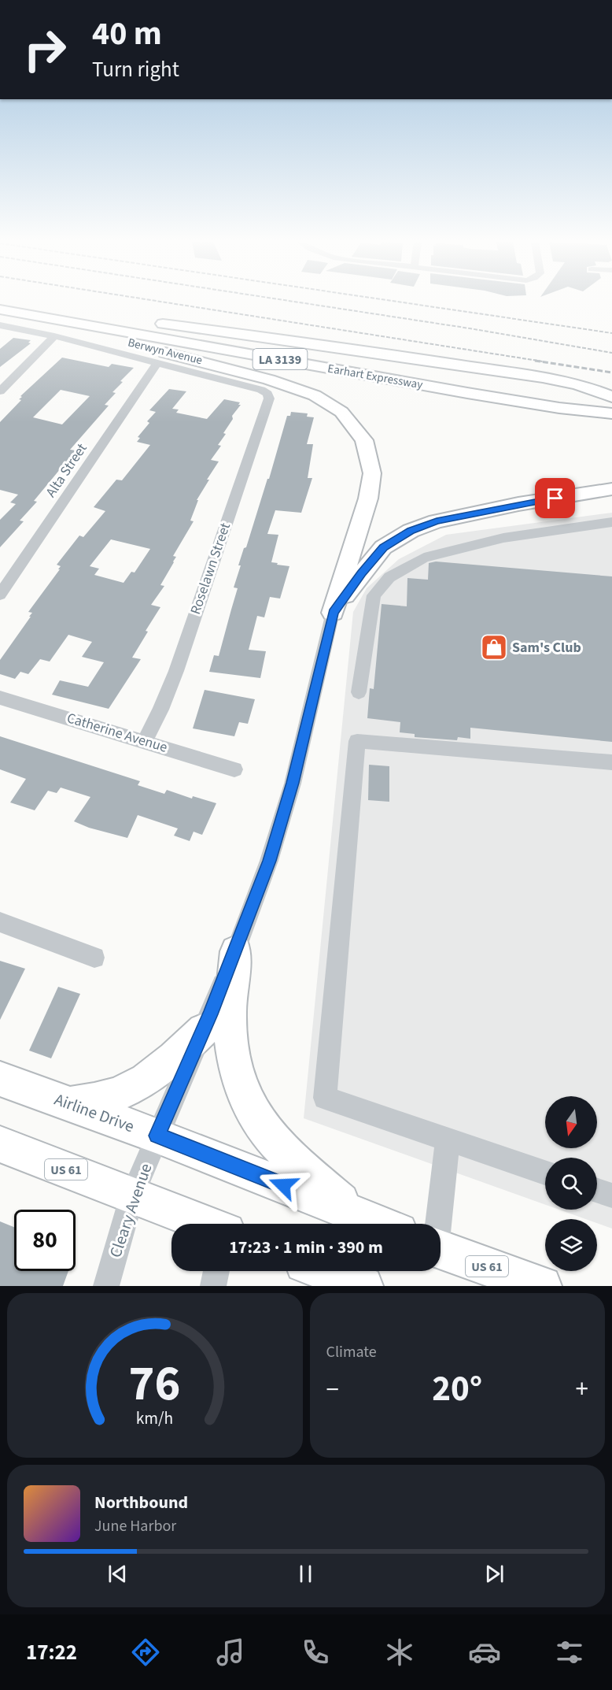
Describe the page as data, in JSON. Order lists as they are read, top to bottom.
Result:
{
  "streets": {
    "highway": [
      "LA 3139",
      "Earhart Expressway",
      "Airline Drive",
      "US 61"
    ],
    "street": [
      "Berwyn Avenue",
      "Alta Street",
      "Roselawn Street",
      "Catherine Avenue",
      "Cleary Avenue"
    ]
  },
  "crossings": [
    ["Berwyn Avenue", "Alta Street"],
    ["Berwyn Avenue", "Roselawn Street"],
    ["Roselawn Street", "Catherine Avenue"],
    ["Airline Drive", "Cleary Avenue"],
    ["US 61", "Cleary Avenue"]
  ],
  "places": {
    "shop": ["Sam's Club"]
  },
  "north": "bottom",
  "page": {
    "turn": ["40 m", "Turn right"],
    "limit": "80",
    "trip": "17:23 · 1 min · 390 m",
    "tile": "Climate",
    "heat": ["−", "20°", "+"],
    "song": ["Northbound", "June Harbor"],
    "tabs": "17:22",
    "gauge": ["76", "km/h"]
  }
}
